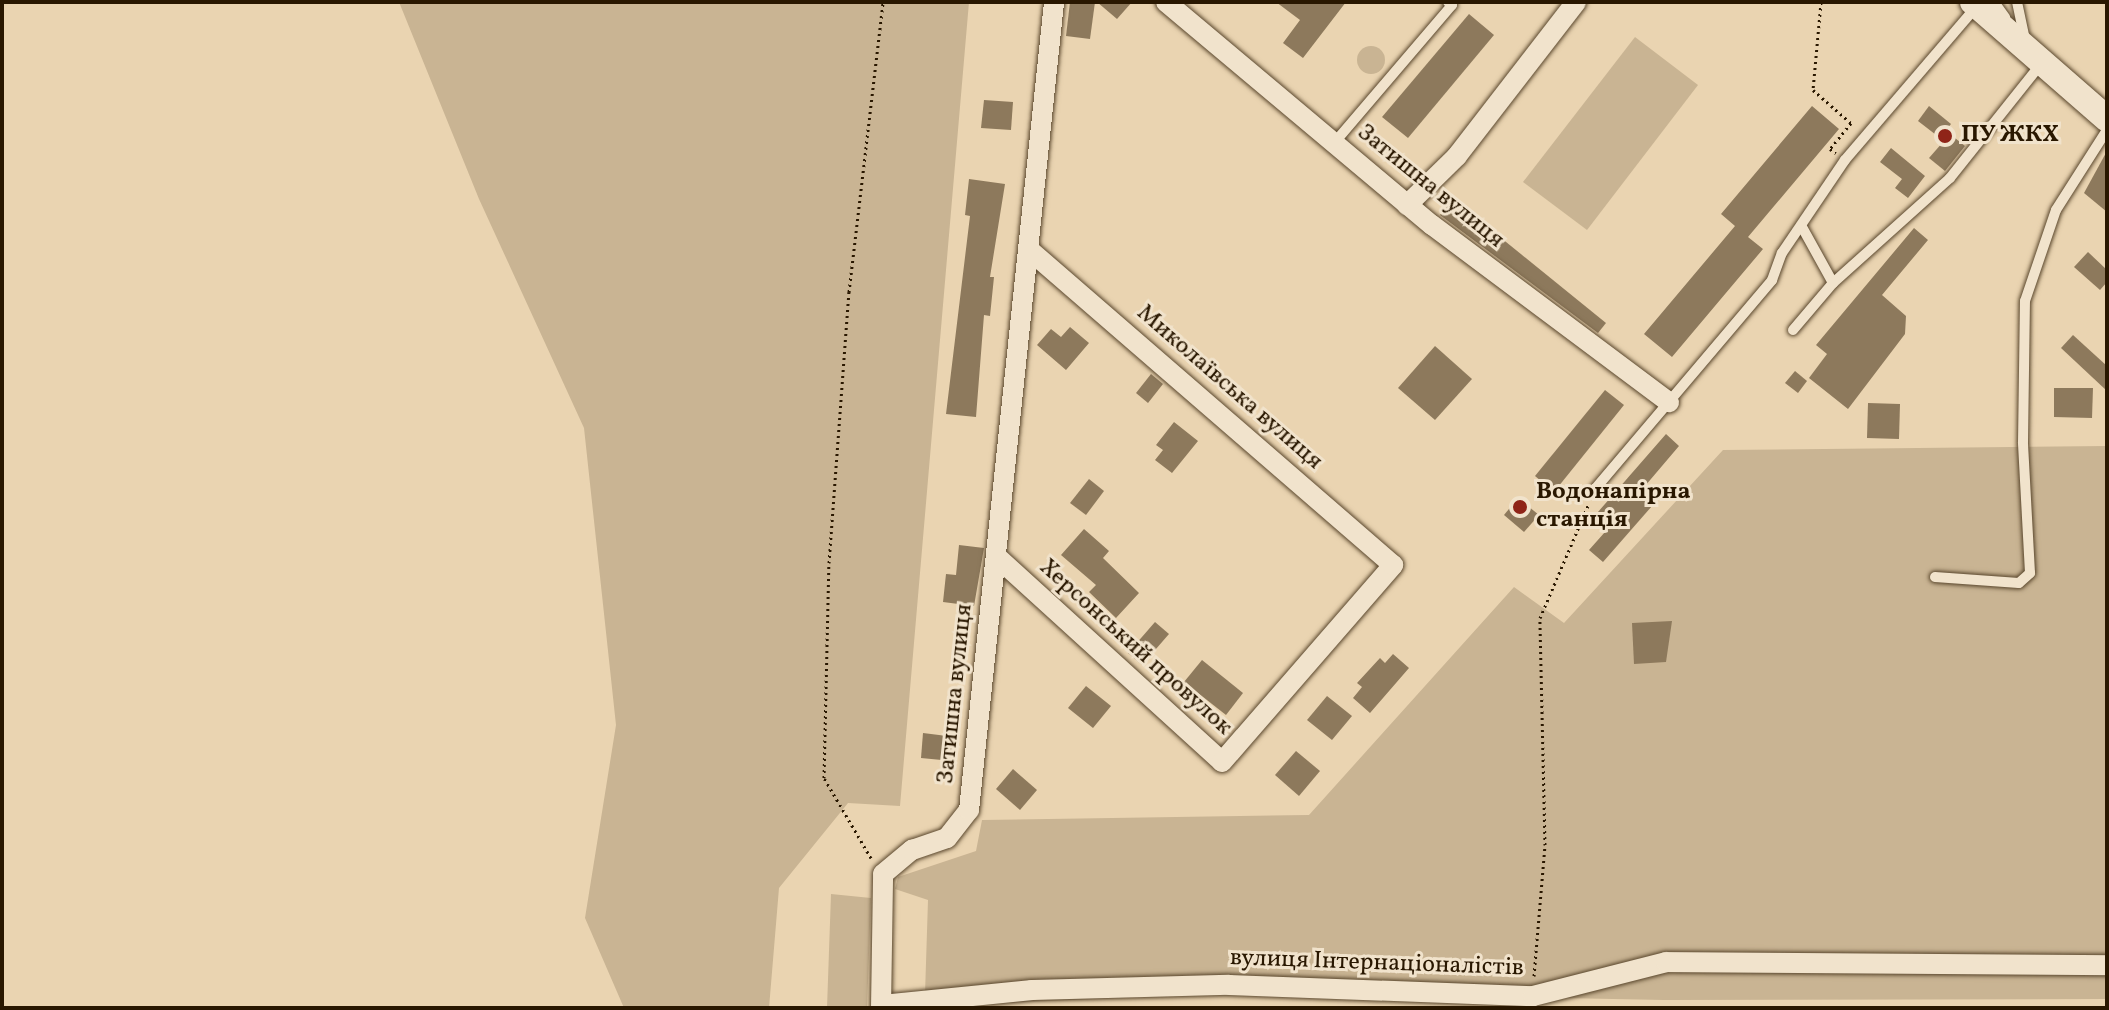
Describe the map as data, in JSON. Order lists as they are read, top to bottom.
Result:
{
  "streets": {
    "street": [
      "Затишна вулиця",
      "Миколаївська вулиця",
      "Херсонський провулок",
      "вулиця Інтернаціоналістів"
    ]
  },
  "crossings": [
    ["Затишна вулиця", "Миколаївська вулиця"],
    ["Затишна вулиця", "Херсонський провулок"],
    ["Миколаївська вулиця", "Херсонський провулок"]
  ],
  "places": ["ПУ ЖКХ", "Водонапірна станція"]
}
